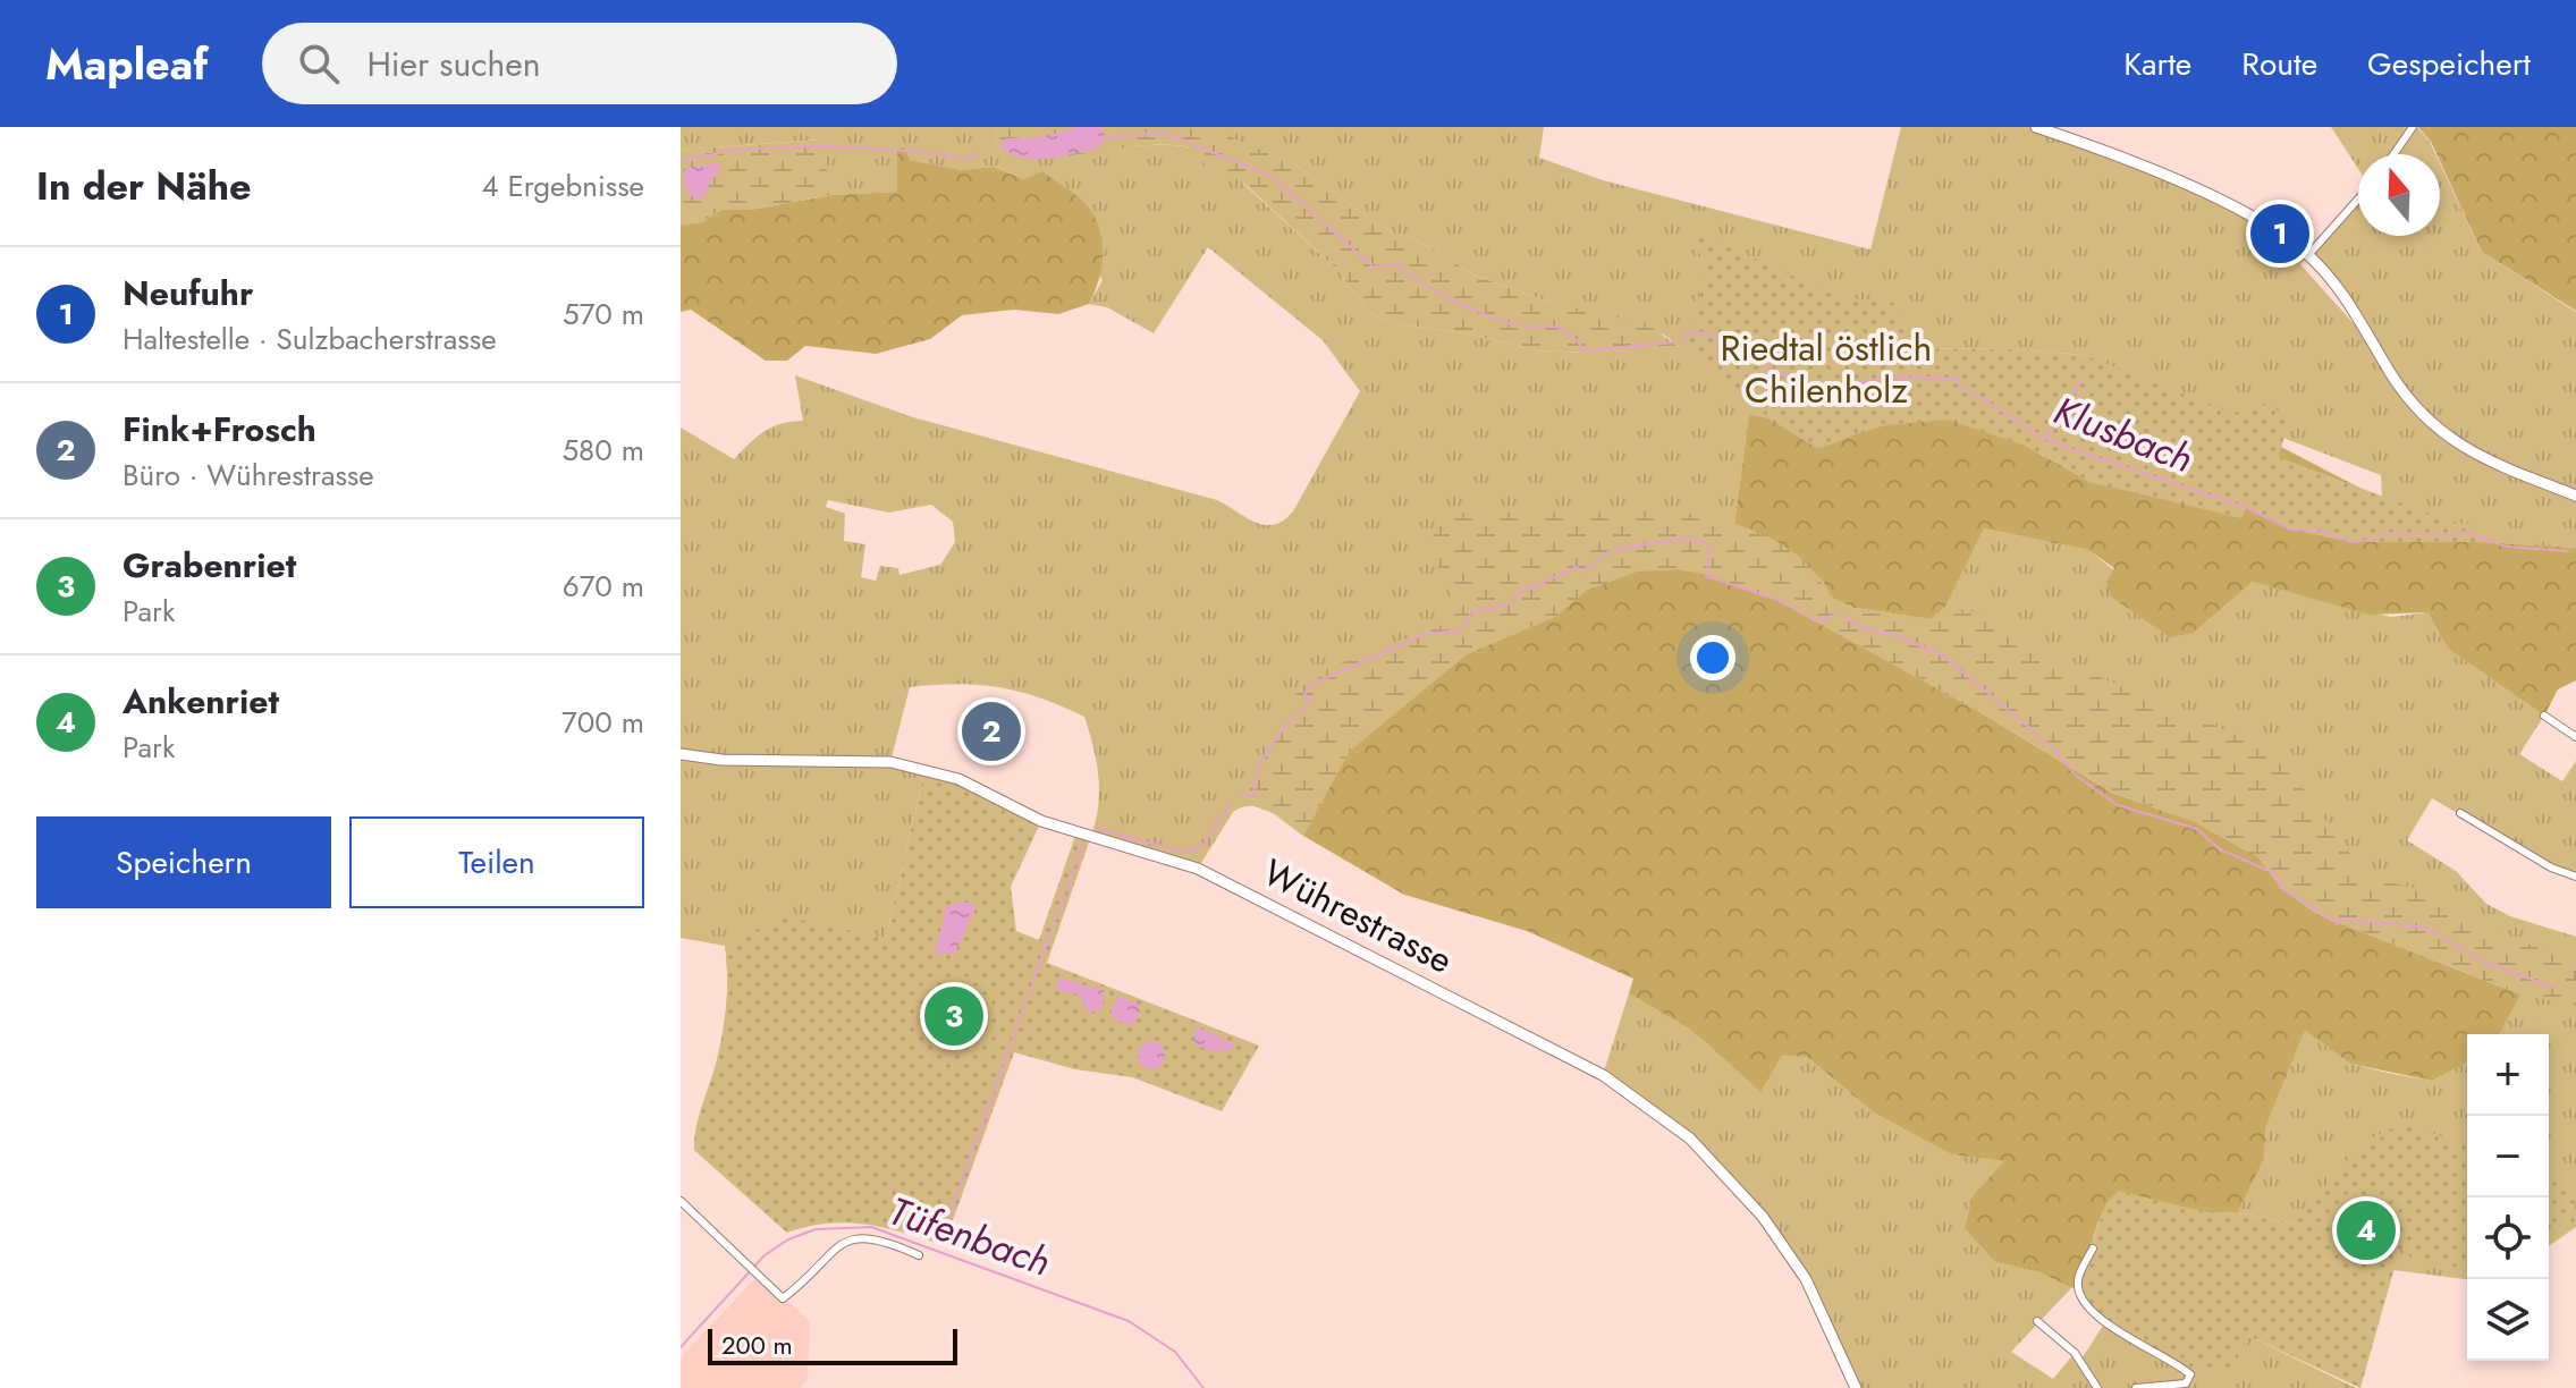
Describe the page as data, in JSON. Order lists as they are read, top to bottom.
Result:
{
  "streets": {
    "street": ["Wührestrasse"]
  },
  "water": ["Klusbach", "Tüfenbach"],
  "parks": ["Riedtal östlich Chilenholz"],
  "scale_bar": "200 m",
  "north": "top",
  "page": {
    "header": "Mapleaf",
    "search": "Hier suchen",
    "nav": ["Karte", "Route", "Gespeichert"],
    "heading": ["In der Nähe", "4 Ergebnisse"],
    "pins": [
      "1",
      "2",
      "3",
      "4"
    ],
    "list": [
      {
        "mark": "1",
        "name": "Neufuhr",
        "note": "Haltestelle · Sulzbacherstrasse",
        "value": "570 m"
      },
      {
        "mark": "2",
        "name": "Fink+Frosch",
        "note": "Büro · Wührestrasse",
        "value": "580 m"
      },
      {
        "mark": "3",
        "name": "Grabenriet",
        "note": "Park",
        "value": "670 m"
      },
      {
        "mark": "4",
        "name": "Ankenriet",
        "note": "Park",
        "value": "700 m"
      }
    ],
    "buttons": ["Speichern", "Teilen"],
    "map_buttons": ["+", "−"],
    "scale": "200 m"
  }
}
